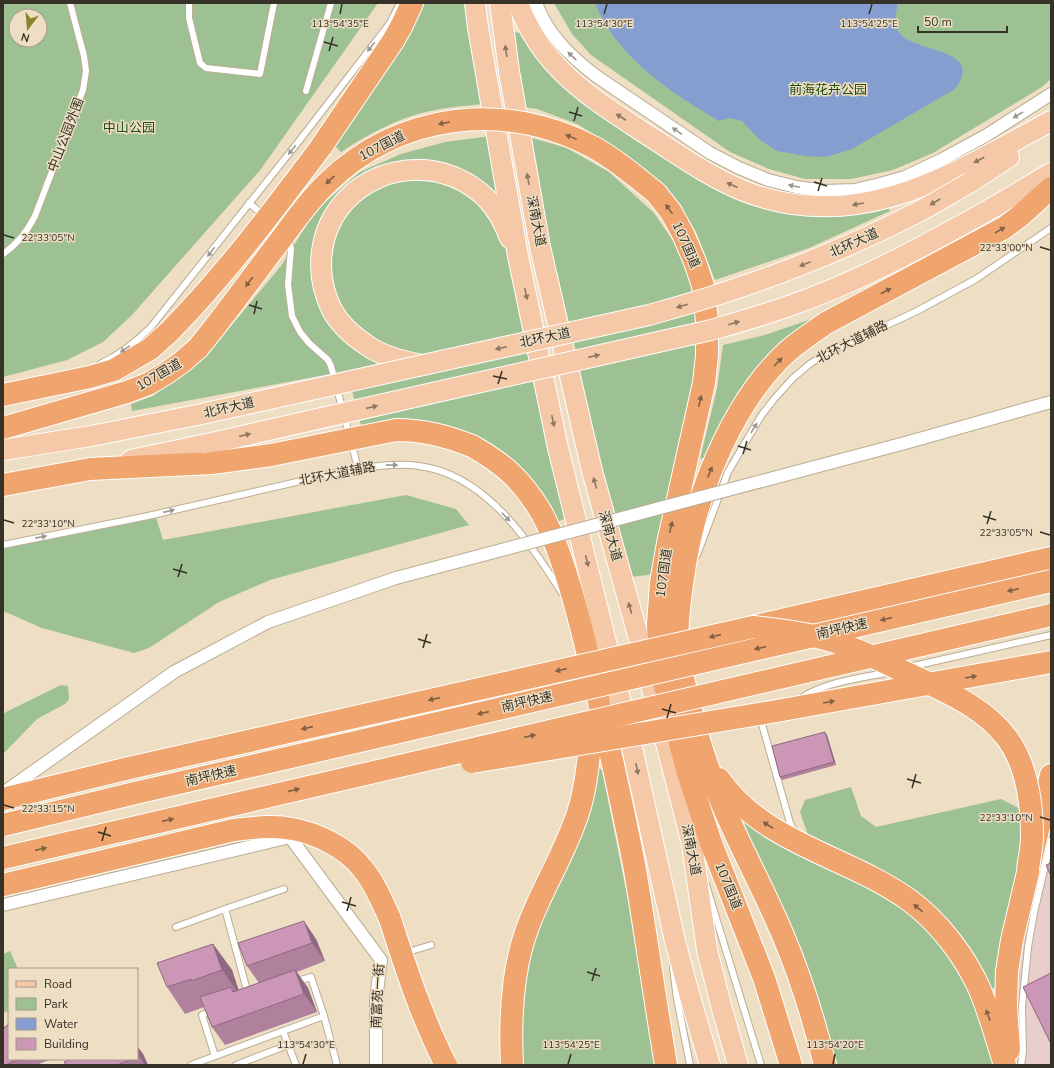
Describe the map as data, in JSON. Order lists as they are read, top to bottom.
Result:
{
  "streets": {
    "highway": ["107国道", "南坪快速"],
    "main road": ["深南大道", "北环大道"],
    "street": ["南富苑一街"],
    "lane": ["中山公园外围", "北环大道辅路"]
  },
  "one_way": ["北环大道辅路"],
  "parks": ["前海花卉公园", "中山公园"],
  "legend": [
    "Road",
    "Park",
    "Water",
    "Building"
  ],
  "scale_bar": "50 m",
  "north": "bottom",
  "coordinates": [
    "113°54'35\"E",
    "113°54'30\"E",
    "113°54'25\"E",
    "22°33'05\"N",
    "22°33'00\"N",
    "22°33'10\"N",
    "22°33'15\"N",
    "113°54'20\"E"
  ]
}
